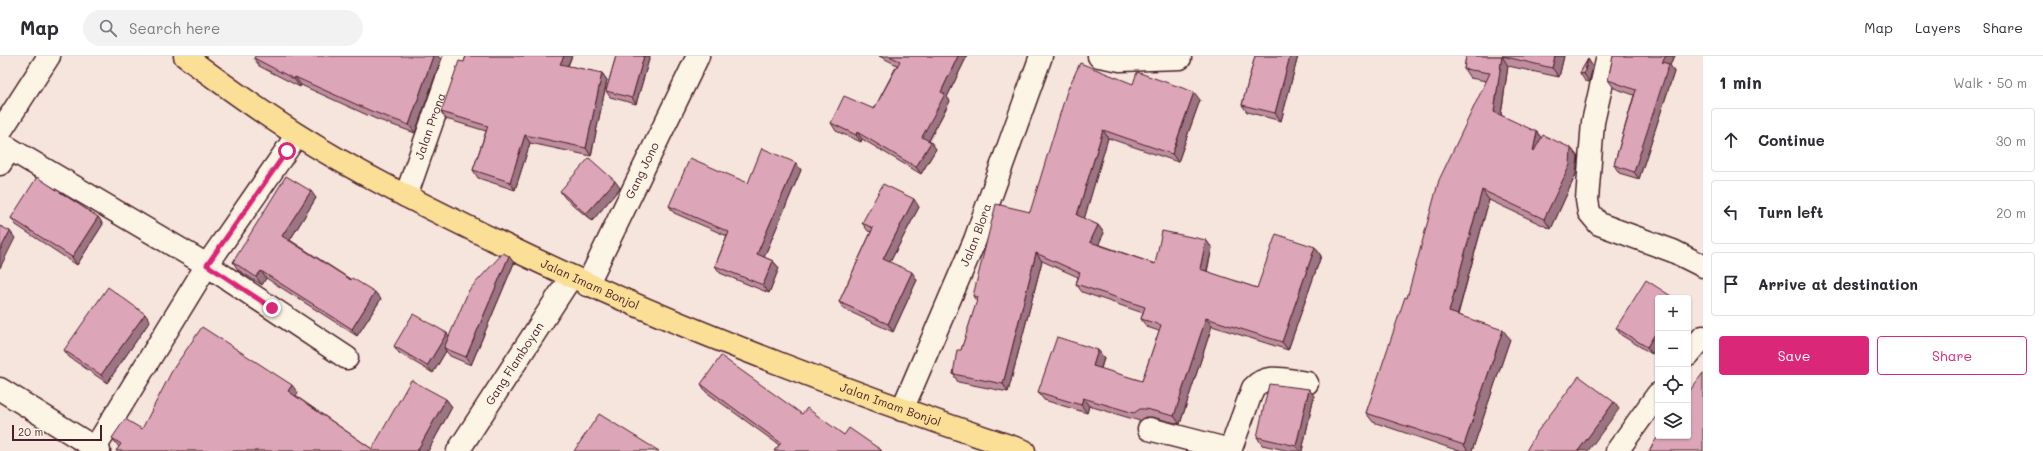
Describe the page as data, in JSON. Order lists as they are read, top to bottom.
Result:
{
  "streets": {
    "highway": ["Jalan Imam Bonjol"],
    "street": [
      "Jalan Prona",
      "Gang Jono",
      "Jalan Blora",
      "Gang Flamboyan"
    ]
  },
  "crossings": [
    ["Jalan Prona", "Jalan Imam Bonjol"],
    ["Gang Jono", "Jalan Imam Bonjol"],
    ["Gang Jono", "Gang Flamboyan"],
    ["Jalan Blora", "Jalan Imam Bonjol"],
    ["Jalan Imam Bonjol", "Gang Flamboyan"]
  ],
  "scale_bar": "20 m",
  "page": {
    "header": "Map",
    "search": "Search here",
    "nav": ["Map", "Layers", "Share"],
    "heading": ["1 min", "Walk · 50 m"],
    "list": [
      ["Continue", "30 m"],
      ["Turn left", "20 m"],
      "Arrive at destination"
    ],
    "map_buttons": ["+", "−"],
    "buttons": ["Save", "Share"],
    "scale": "20 m"
  }
}
